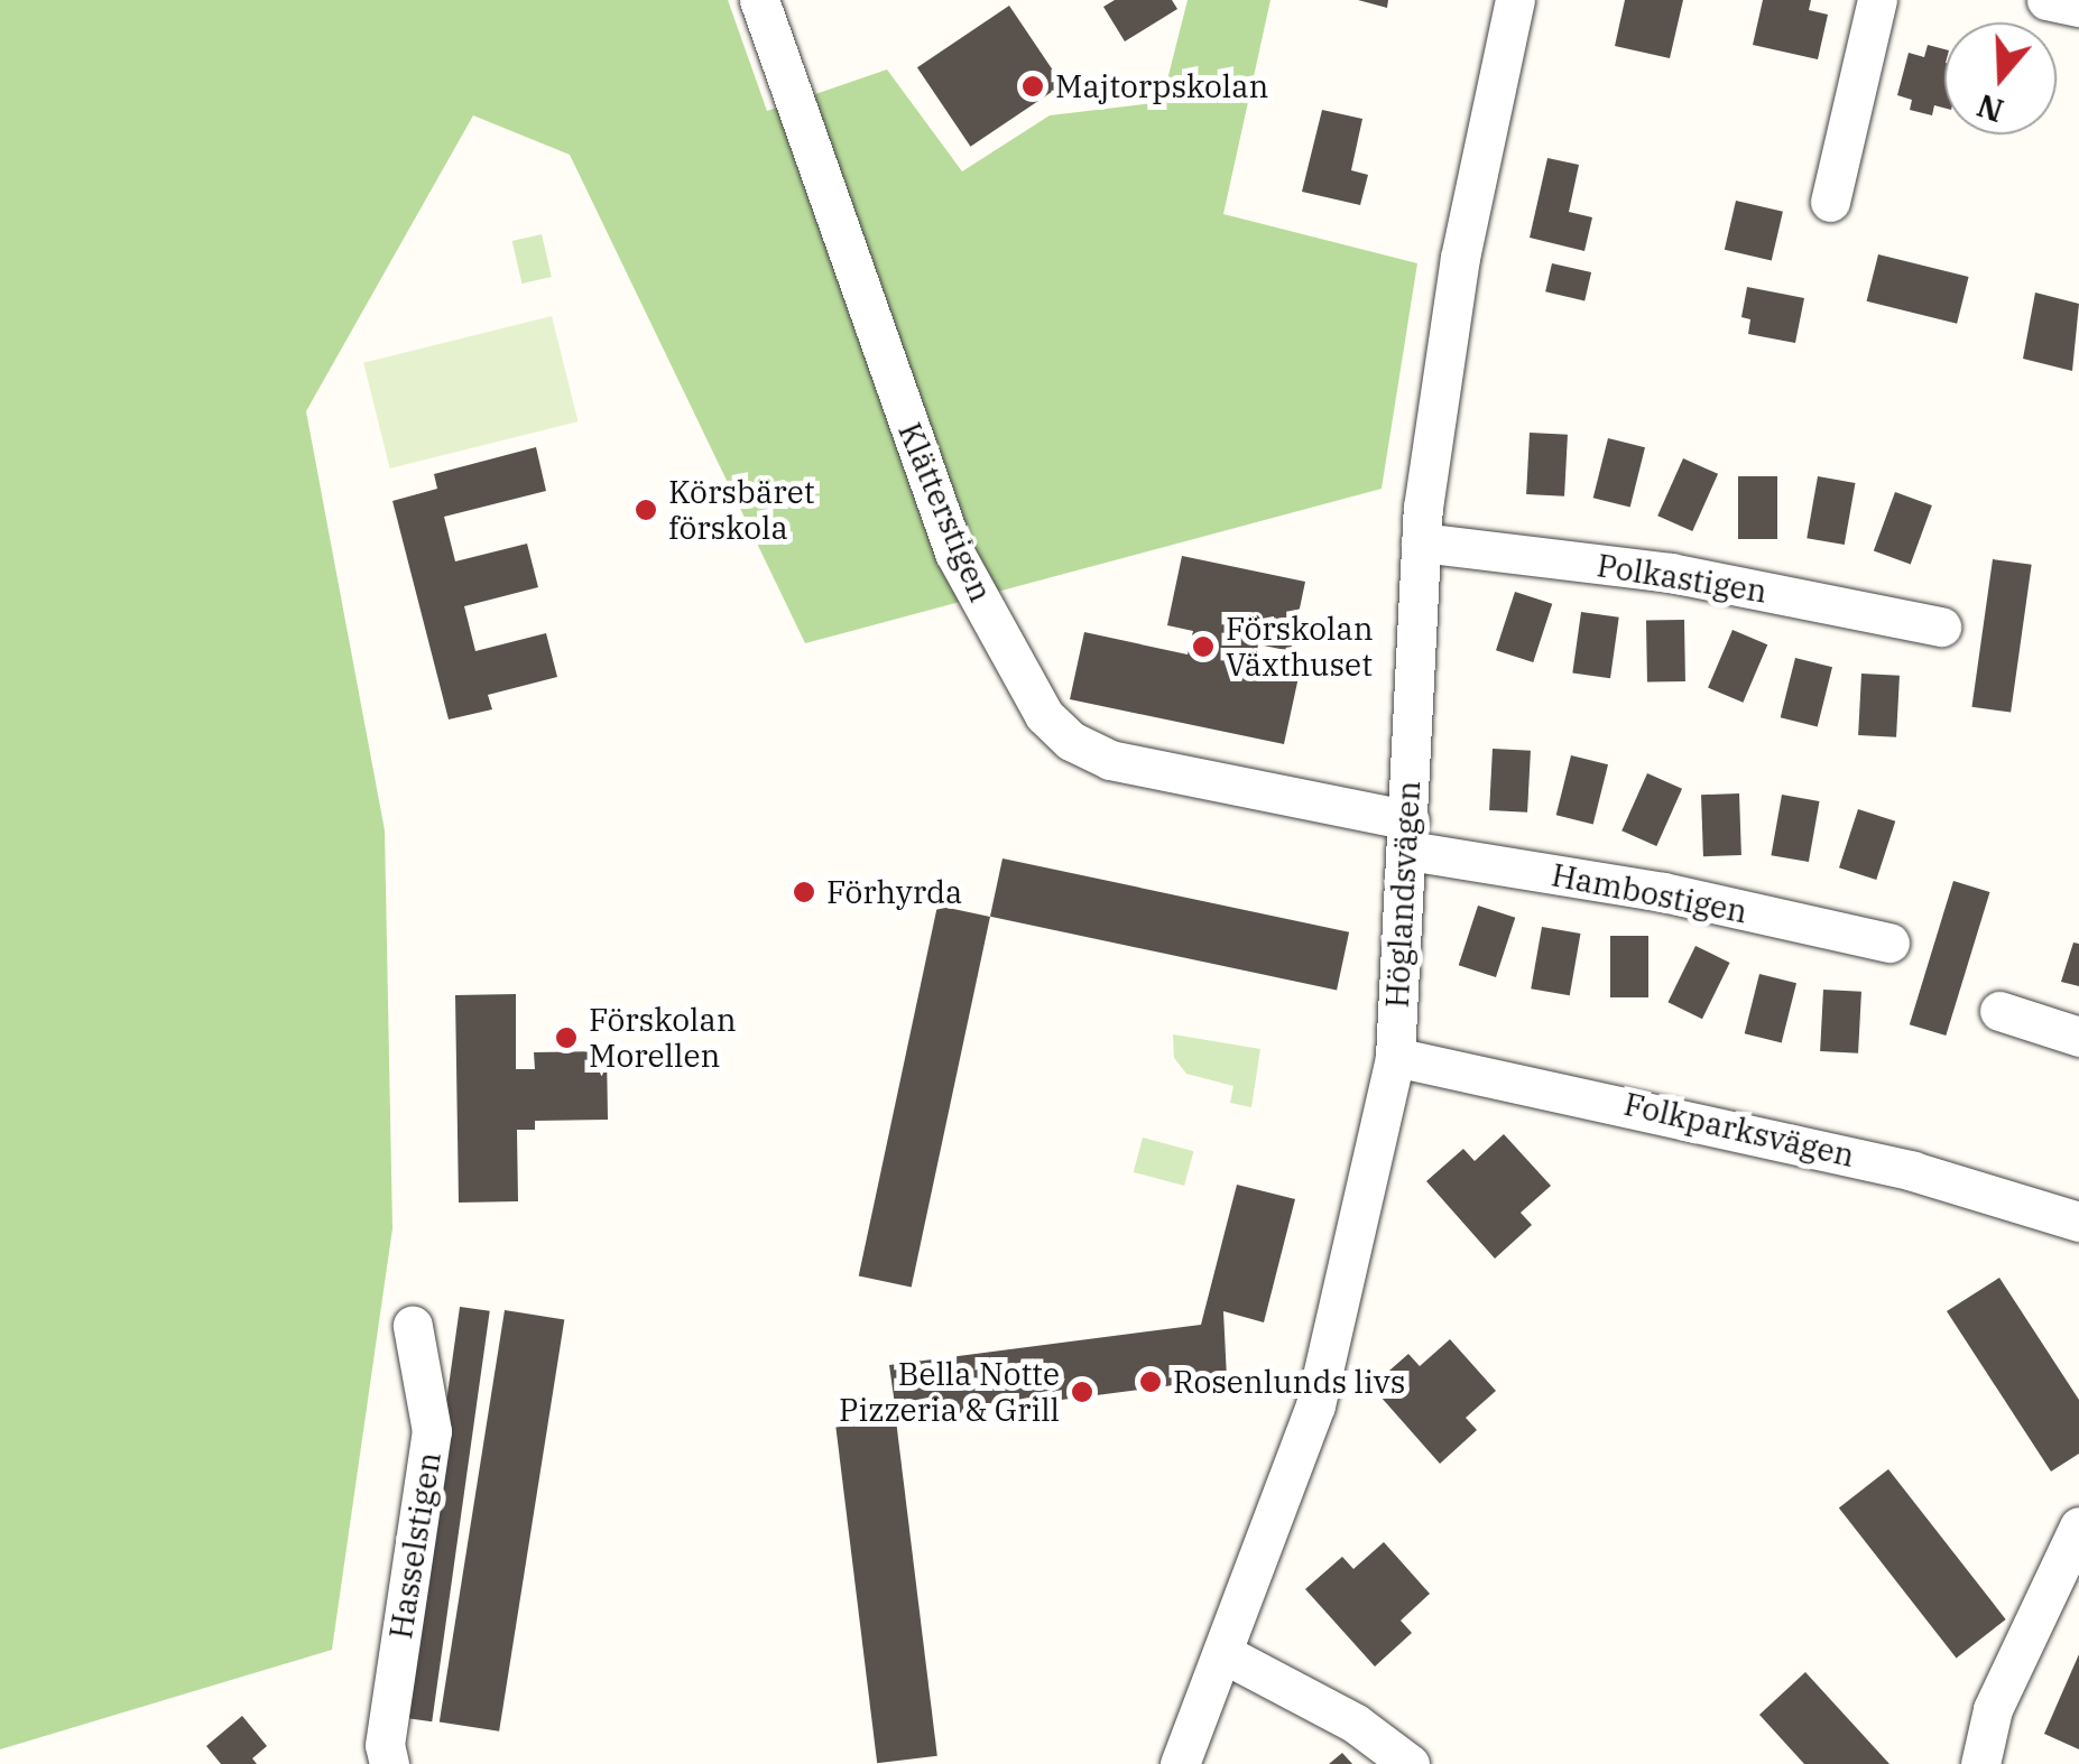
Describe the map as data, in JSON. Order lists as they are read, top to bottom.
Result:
{
  "streets": {
    "street": [
      "Klätterstigen",
      "Polkastigen",
      "Hambostigen",
      "Höglandsvägen",
      "Folkparksvägen",
      "Hasselstigen"
    ]
  },
  "crossings": [
    ["Klätterstigen", "Hambostigen"],
    ["Klätterstigen", "Höglandsvägen"],
    ["Polkastigen", "Höglandsvägen"],
    ["Hambostigen", "Höglandsvägen"],
    ["Höglandsvägen", "Folkparksvägen"]
  ],
  "places": [
    "Majtorpskolan",
    "Körsbäret förskola",
    "Förskolan Växthuset",
    "Förhyrda",
    "Förskolan Morellen",
    "Rosenlunds livs",
    "Bella Notte Pizzeria & Grill"
  ],
  "north": "bottom"
}
